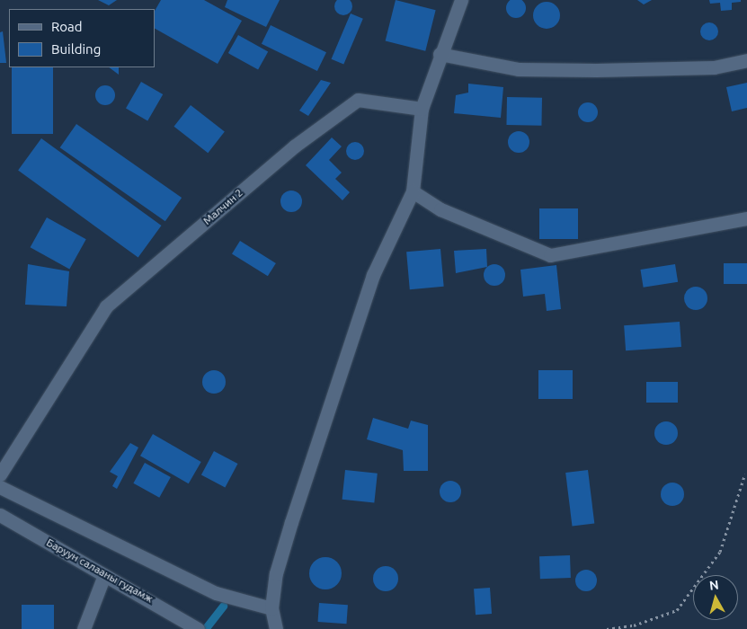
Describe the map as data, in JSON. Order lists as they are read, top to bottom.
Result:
{
  "streets": {
    "street": ["Малчин 2", "Баруун салааны гудамж"]
  },
  "legend": ["Road", "Building"],
  "north": "top"
}
